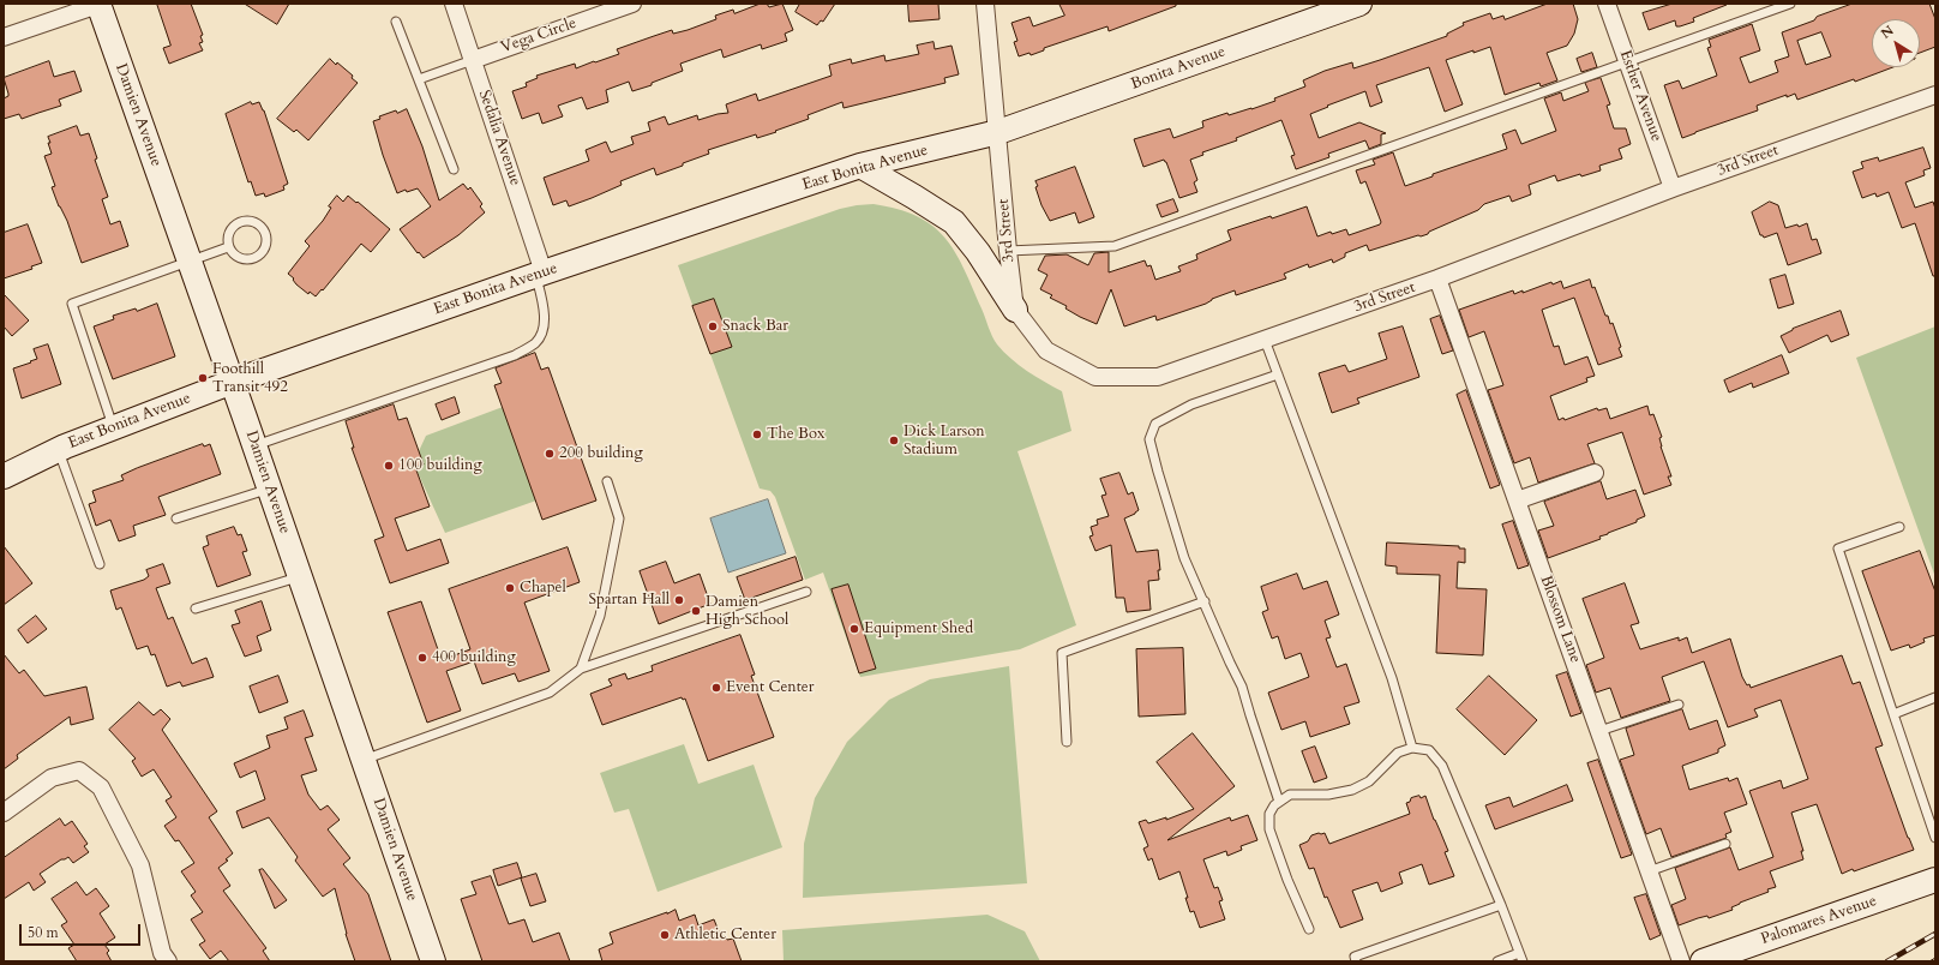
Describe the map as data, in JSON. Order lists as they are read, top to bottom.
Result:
{
  "streets": {
    "main road": [
      "Bonita Avenue",
      "Damien Avenue",
      "East Bonita Avenue",
      "Palomares Avenue"
    ],
    "street": [
      "Vega Circle",
      "Esther Avenue",
      "Sedalia Avenue",
      "3rd Street",
      "Blossom Lane"
    ]
  },
  "crossings": [
    ["Vega Circle", "Sedalia Avenue"],
    ["Bonita Avenue", "3rd Street"],
    ["Bonita Avenue", "East Bonita Avenue"],
    ["Esther Avenue", "3rd Street"],
    ["Damien Avenue", "East Bonita Avenue"],
    ["Sedalia Avenue", "East Bonita Avenue"],
    ["3rd Street", "East Bonita Avenue"],
    ["3rd Street", "Blossom Lane"]
  ],
  "places": [
    "Snack Bar",
    "Foothill Transit 492",
    "The Box",
    "Dick Larson Stadium",
    "200 building",
    "100 building",
    "Chapel",
    "Spartan Hall",
    "Damien High School",
    "Equipment Shed",
    "400 building",
    "Event Center",
    "Athletic Center"
  ],
  "scale_bar": "50 m",
  "north": "top left"
}
